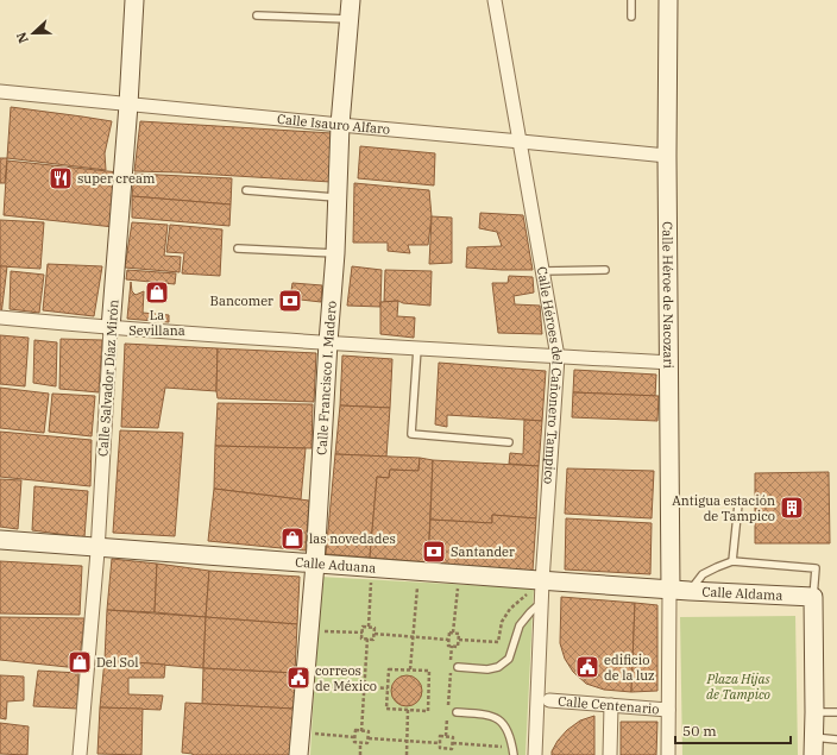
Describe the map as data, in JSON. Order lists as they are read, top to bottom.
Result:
{
  "streets": {
    "street": [
      "Calle Isauro Alfaro",
      "Calle Héroe de Nacozari",
      "Calle Héroes del Cañonero Tampico",
      "Calle Salvador Díaz Mirón",
      "Calle Francisco I. Madero",
      "Calle Aduana",
      "Calle Aldama",
      "Calle Centenario"
    ]
  },
  "crossings": [
    ["Calle Isauro Alfaro", "Calle Héroe de Nacozari"],
    ["Calle Isauro Alfaro", "Calle Héroes del Cañonero Tampico"],
    ["Calle Isauro Alfaro", "Calle Salvador Díaz Mirón"],
    ["Calle Isauro Alfaro", "Calle Francisco I. Madero"],
    ["Calle Héroe de Nacozari", "Calle Aduana"],
    ["Calle Héroe de Nacozari", "Calle Aldama"],
    ["Calle Héroes del Cañonero Tampico", "Calle Aduana"],
    ["Calle Salvador Díaz Mirón", "Calle Aduana"],
    ["Calle Francisco I. Madero", "Calle Aduana"],
    ["Calle Aduana", "Calle Aldama"]
  ],
  "parks": ["Plaza Hijas de Tampico"],
  "places": {
    "restaurant": ["super cream"],
    "shop": ["La Sevillana", "las novedades", "Del Sol"],
    "bank": ["Bancomer", "Santander"],
    "building": ["Antigua estación de Tampico"],
    "public building": ["edificio de la luz", "correos de México"]
  },
  "scale_bar": "50 m",
  "north": "left"
}
